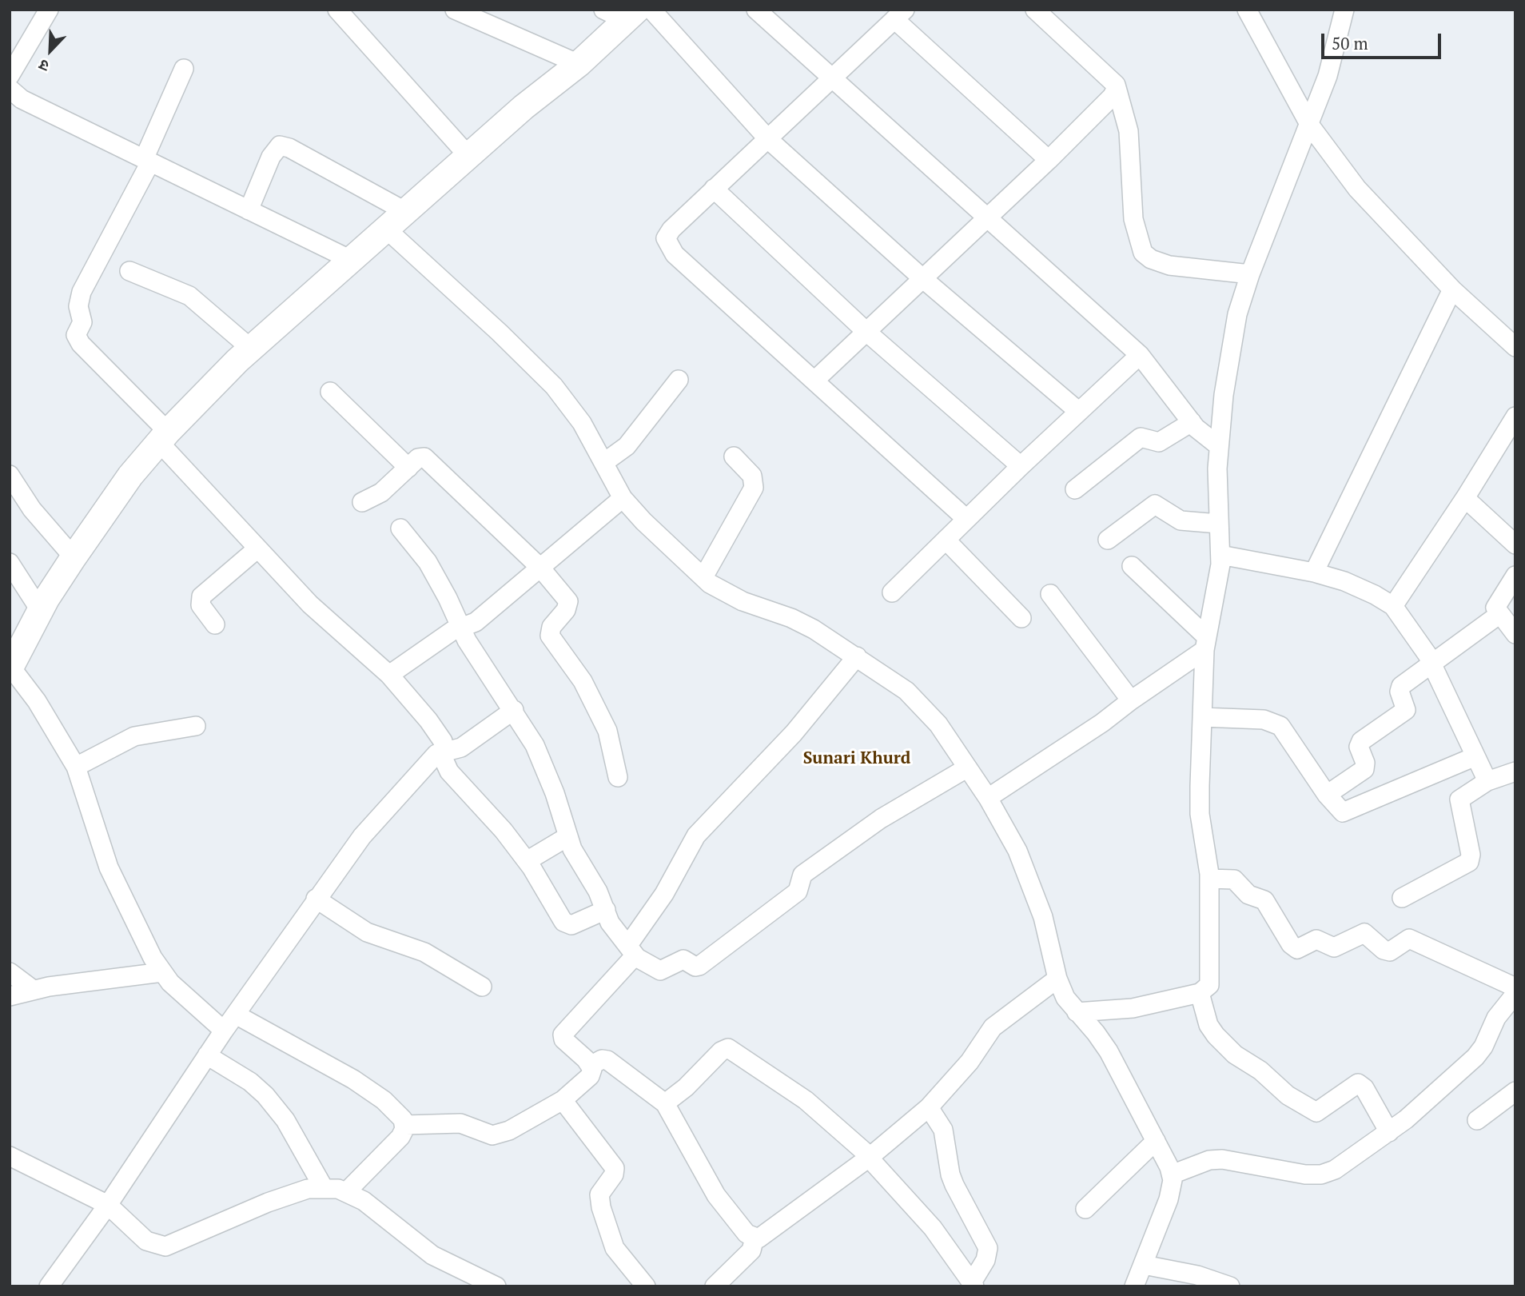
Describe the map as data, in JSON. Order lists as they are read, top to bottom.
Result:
{
  "districts": ["Sunari Khurd"],
  "scale_bar": "50 m",
  "north": "bottom left"
}
